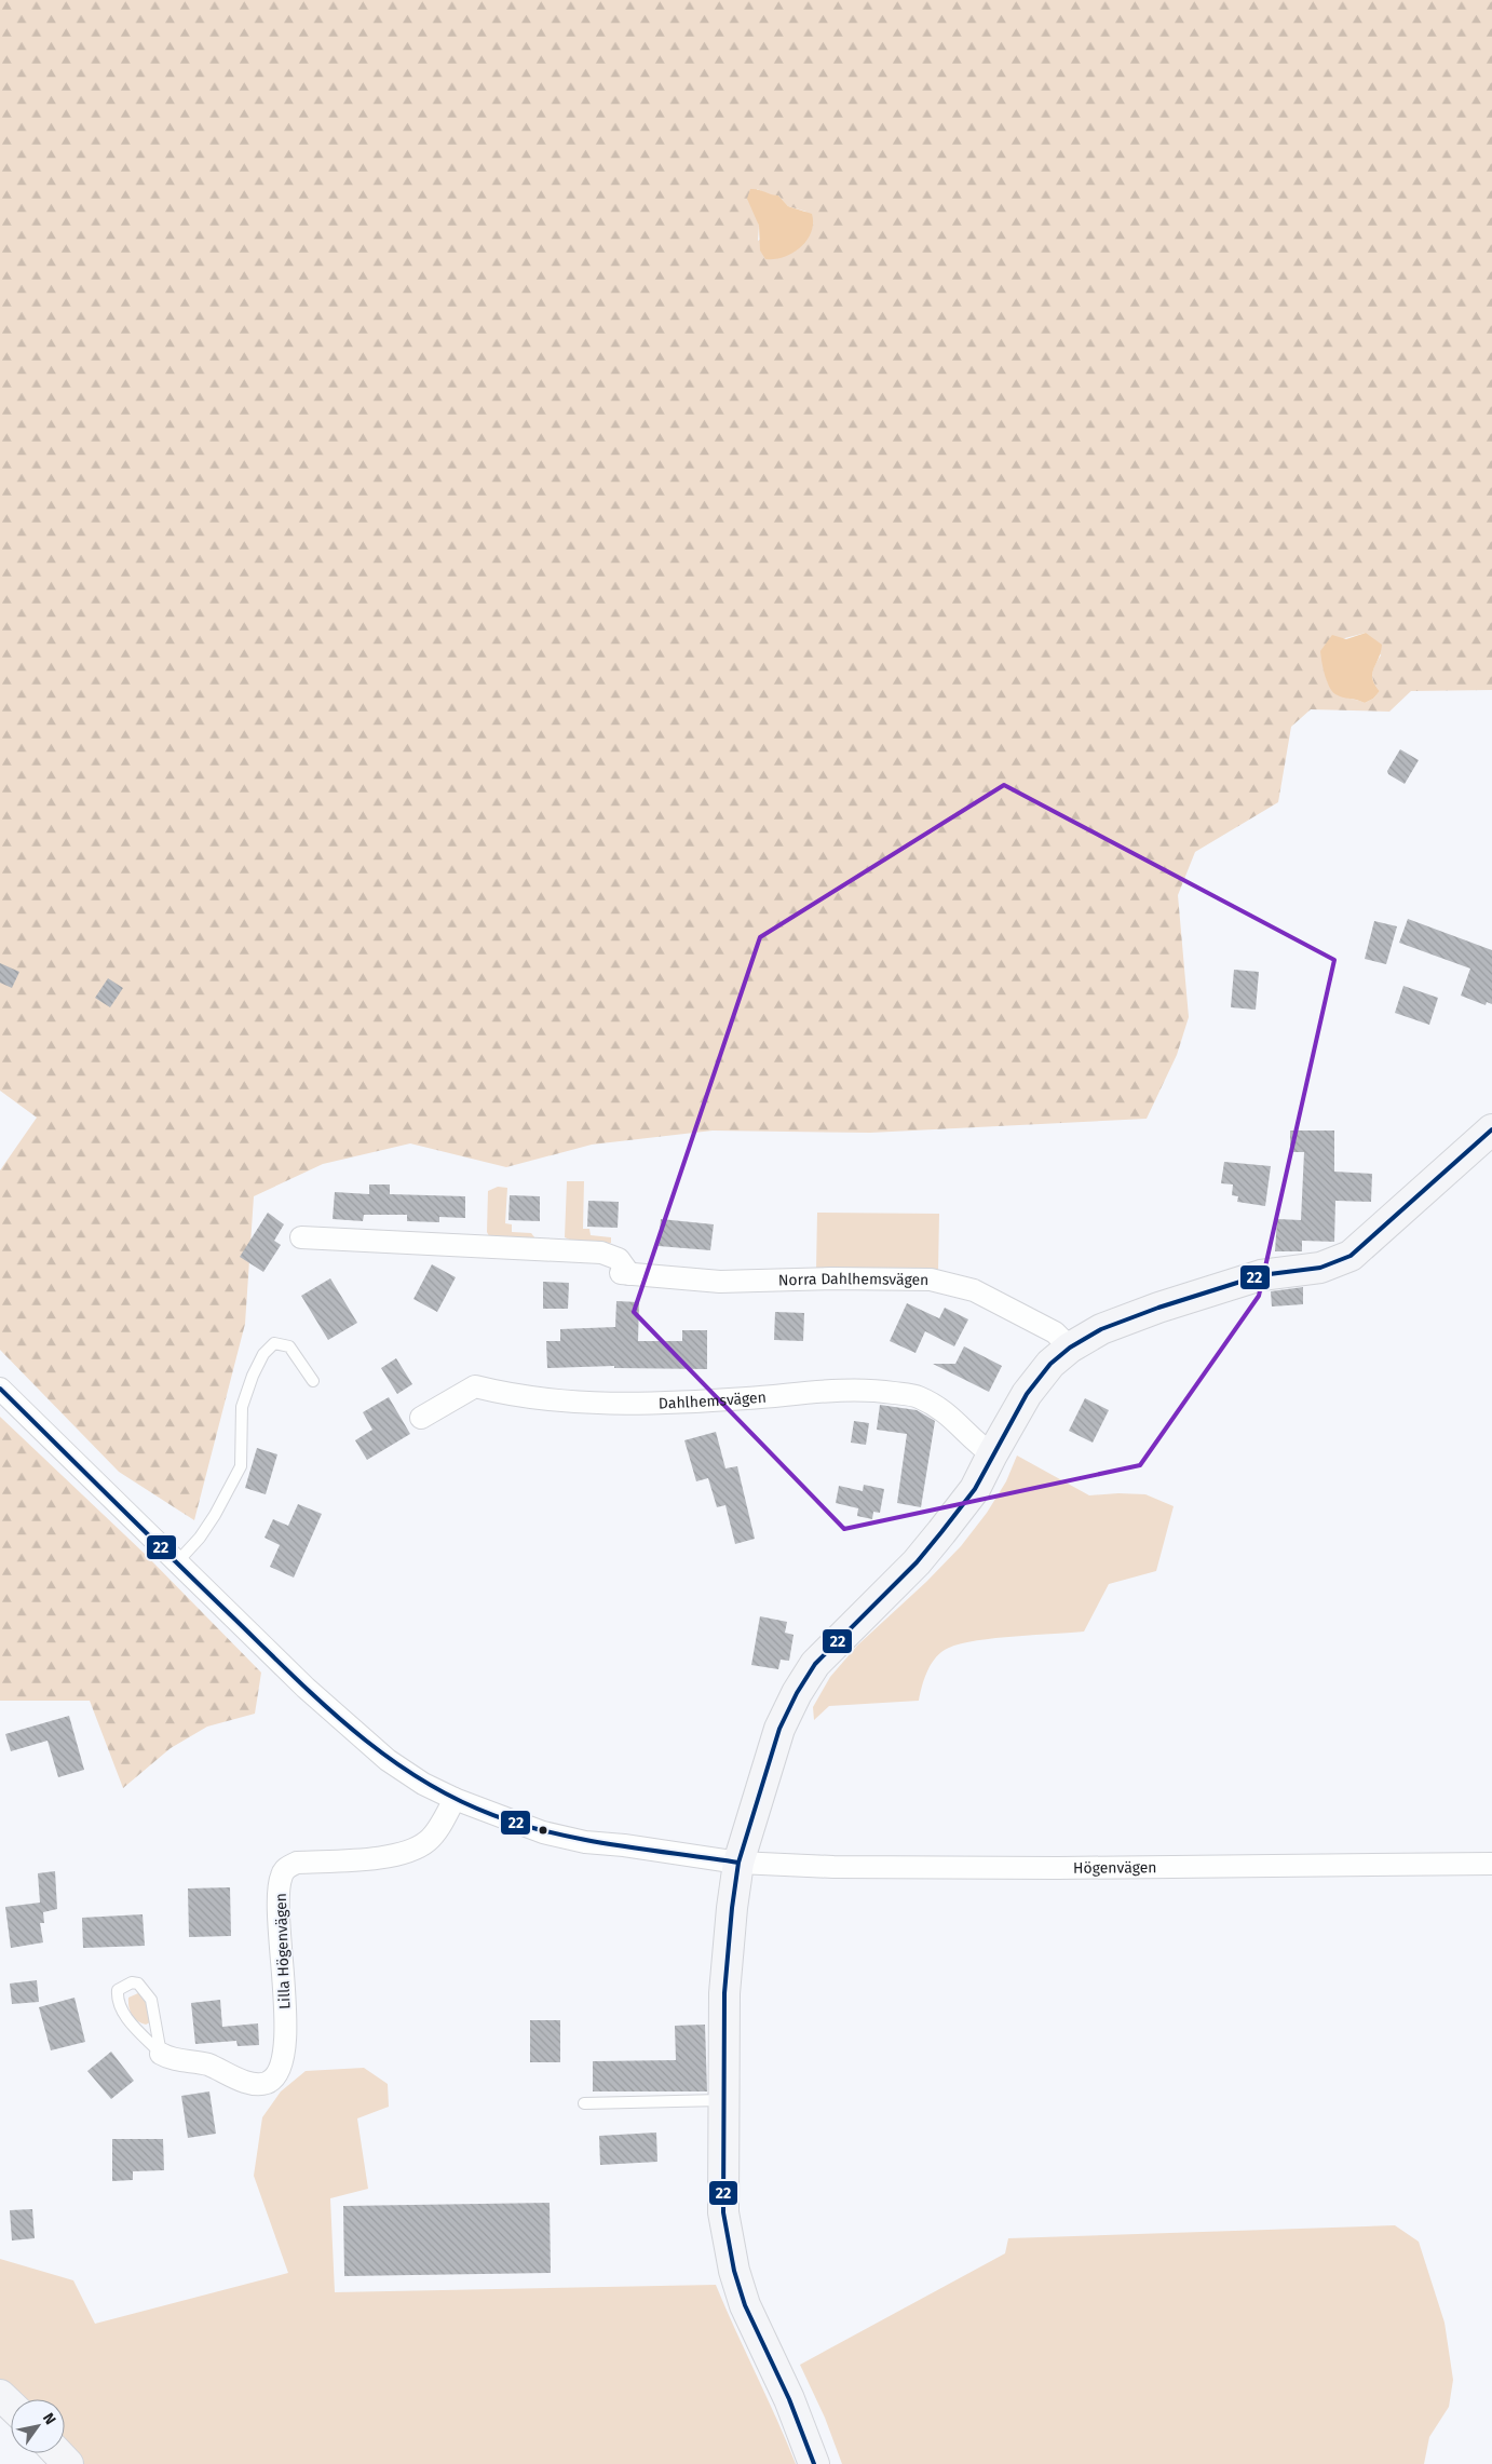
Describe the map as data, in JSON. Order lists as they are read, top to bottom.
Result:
{
  "streets": {
    "street": [
      "Norra Dahlhemsvägen",
      "Dahlhemsvägen",
      "Högenvägen",
      "Lilla Högenvägen"
    ]
  },
  "crossings": [
    ["Högenvägen", "Lilla Högenvägen"]
  ],
  "lines": ["transit line 22"],
  "north": "top right"
}
